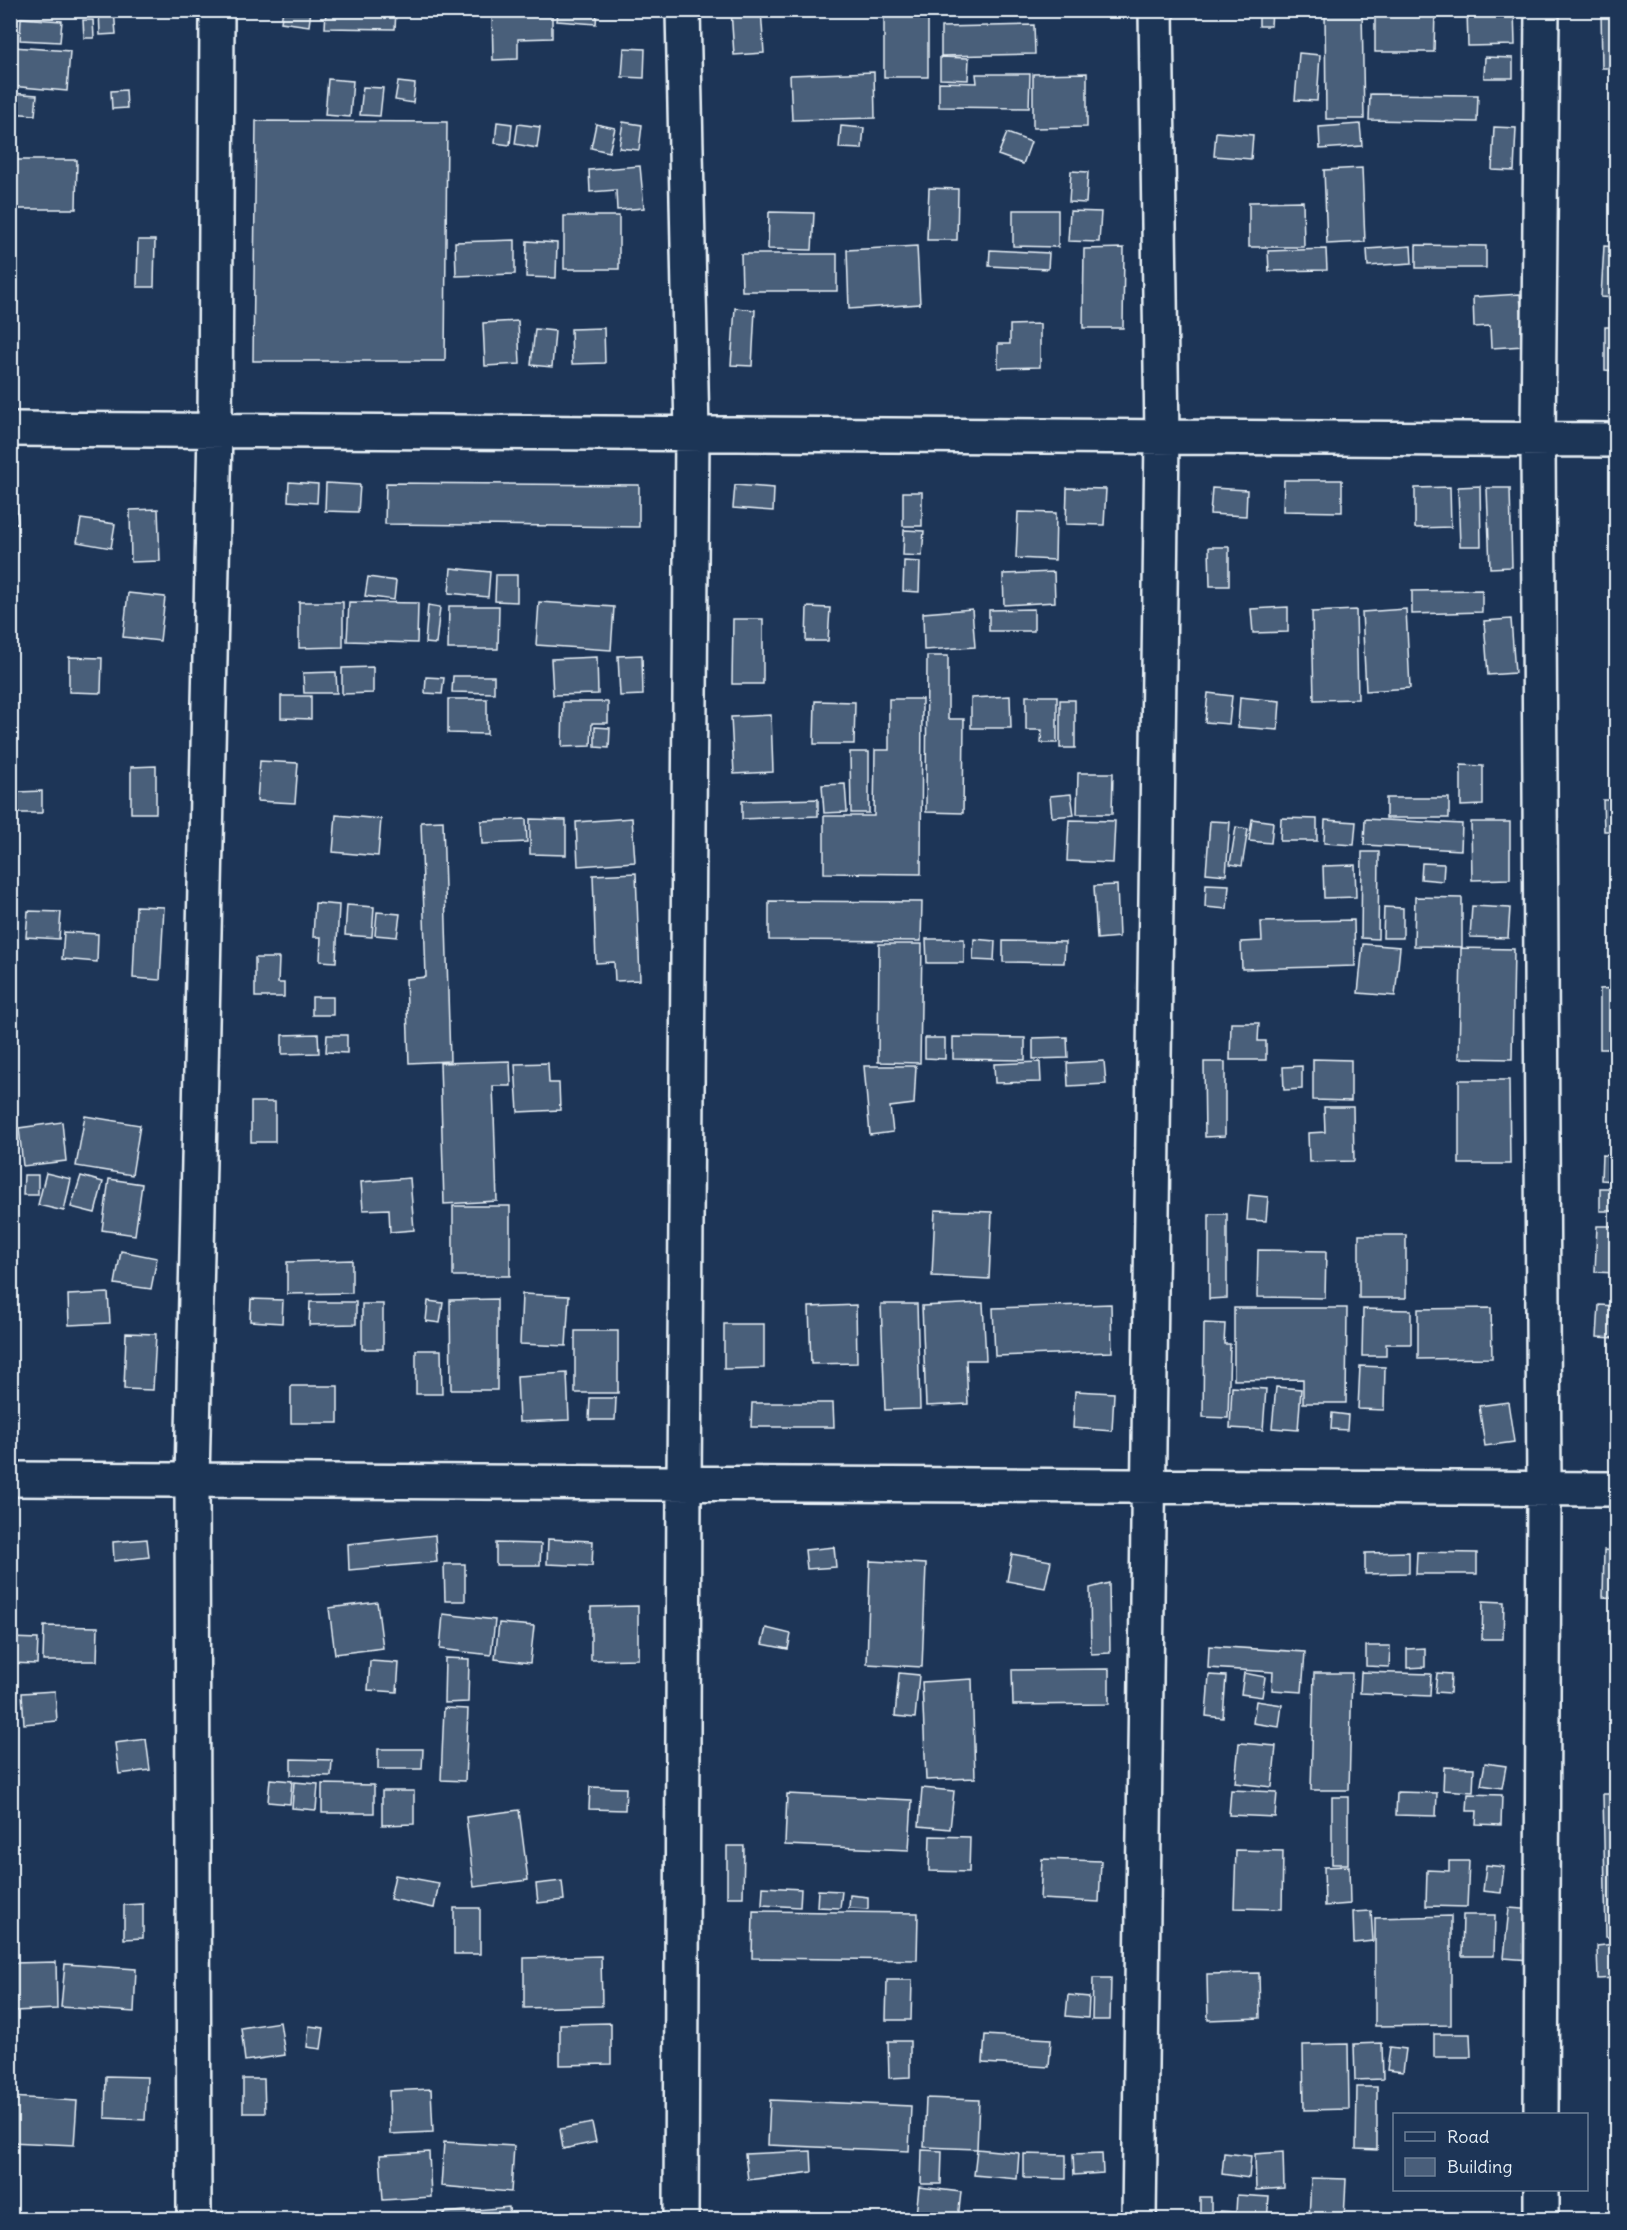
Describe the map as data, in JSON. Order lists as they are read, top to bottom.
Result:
{
  "legend": ["Road", "Building"]
}
